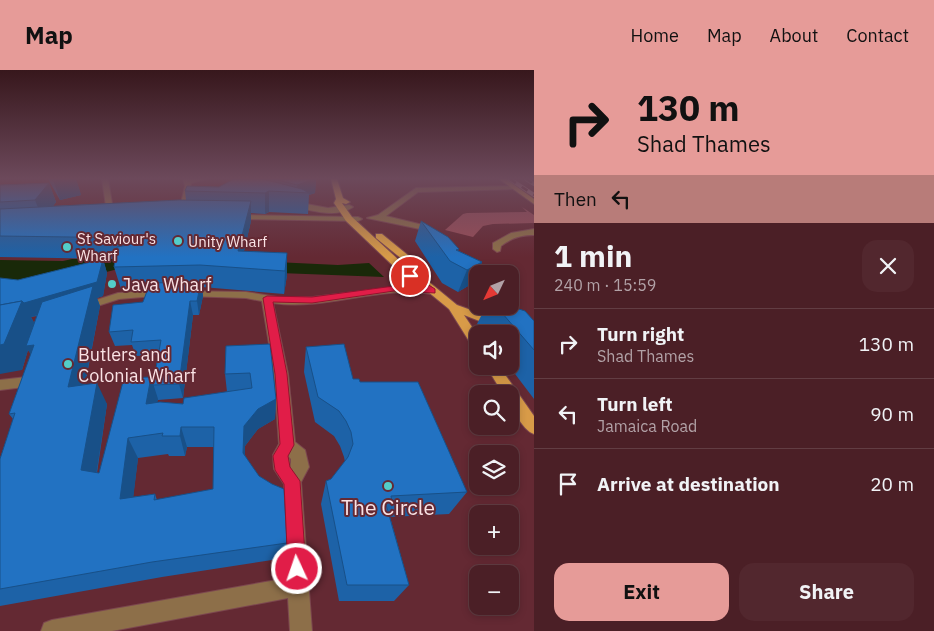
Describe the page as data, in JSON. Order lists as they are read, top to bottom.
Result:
{
  "places": [
    "Unity Wharf",
    "St Saviour's Wharf",
    "Java Wharf",
    "Butlers and Colonial Wharf",
    "The Circle"
  ],
  "north": "bottom left",
  "page": {
    "header": "Map",
    "nav": [
      "Home",
      "Map",
      "About",
      "Contact"
    ],
    "turn": ["130 m", "Shad Thames"],
    "then": "Then",
    "heading": ["1 min", "240 m · 15:59"],
    "map_buttons": ["+", "−"],
    "list": [
      {
        "name": "Turn right",
        "note": "Shad Thames",
        "value": "130 m"
      },
      {
        "name": "Turn left",
        "note": "Jamaica Road",
        "value": "90 m"
      },
      {
        "name": "Arrive at destination",
        "value": "20 m"
      }
    ],
    "buttons": ["Exit", "Share"]
  }
}
